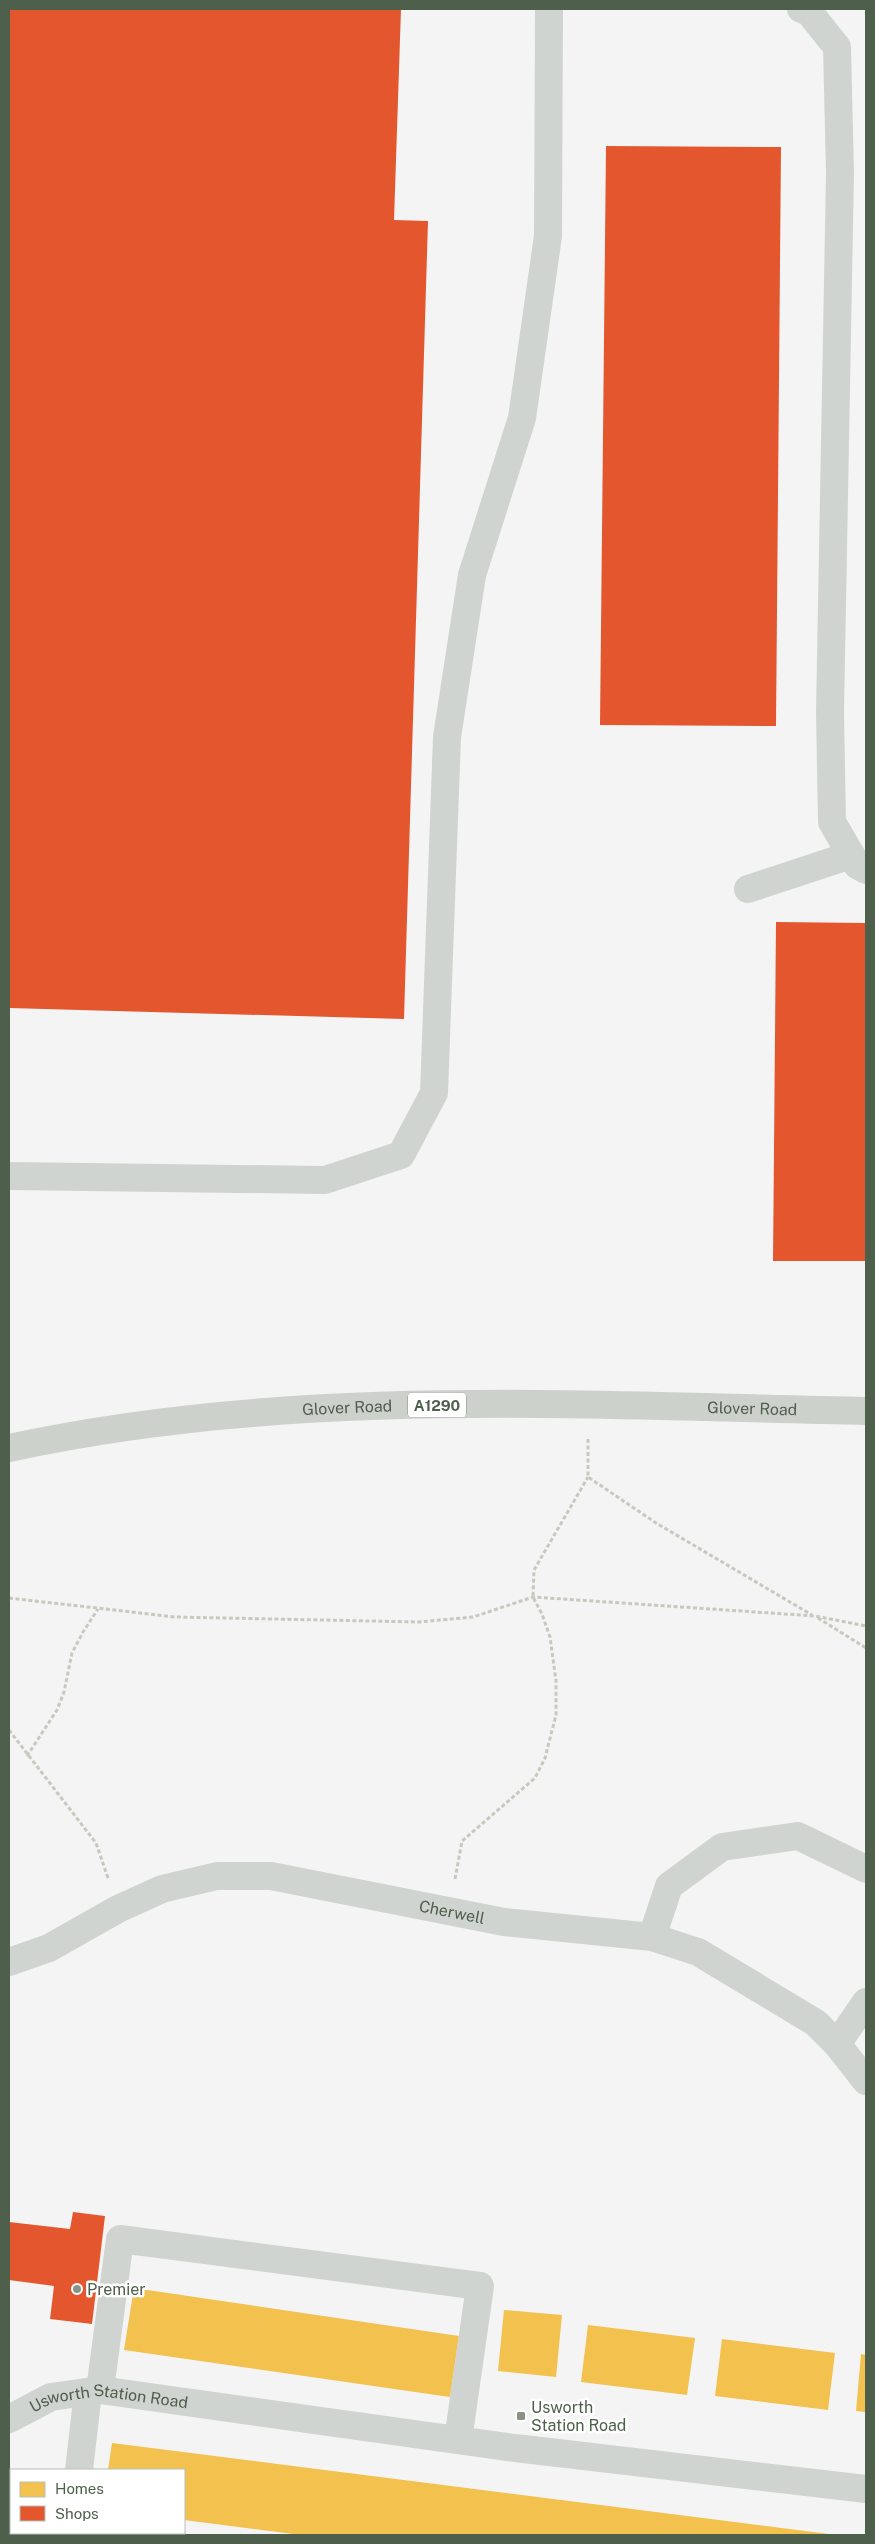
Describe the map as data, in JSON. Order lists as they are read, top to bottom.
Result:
{
  "streets": {
    "main road": ["A1290", "Glover Road"],
    "street": ["Cherwell", "Usworth Station Road"]
  },
  "places": {
    "other": ["Premier"],
    "transit": ["Usworth Station Road"]
  },
  "legend": ["Homes", "Shops"]
}
